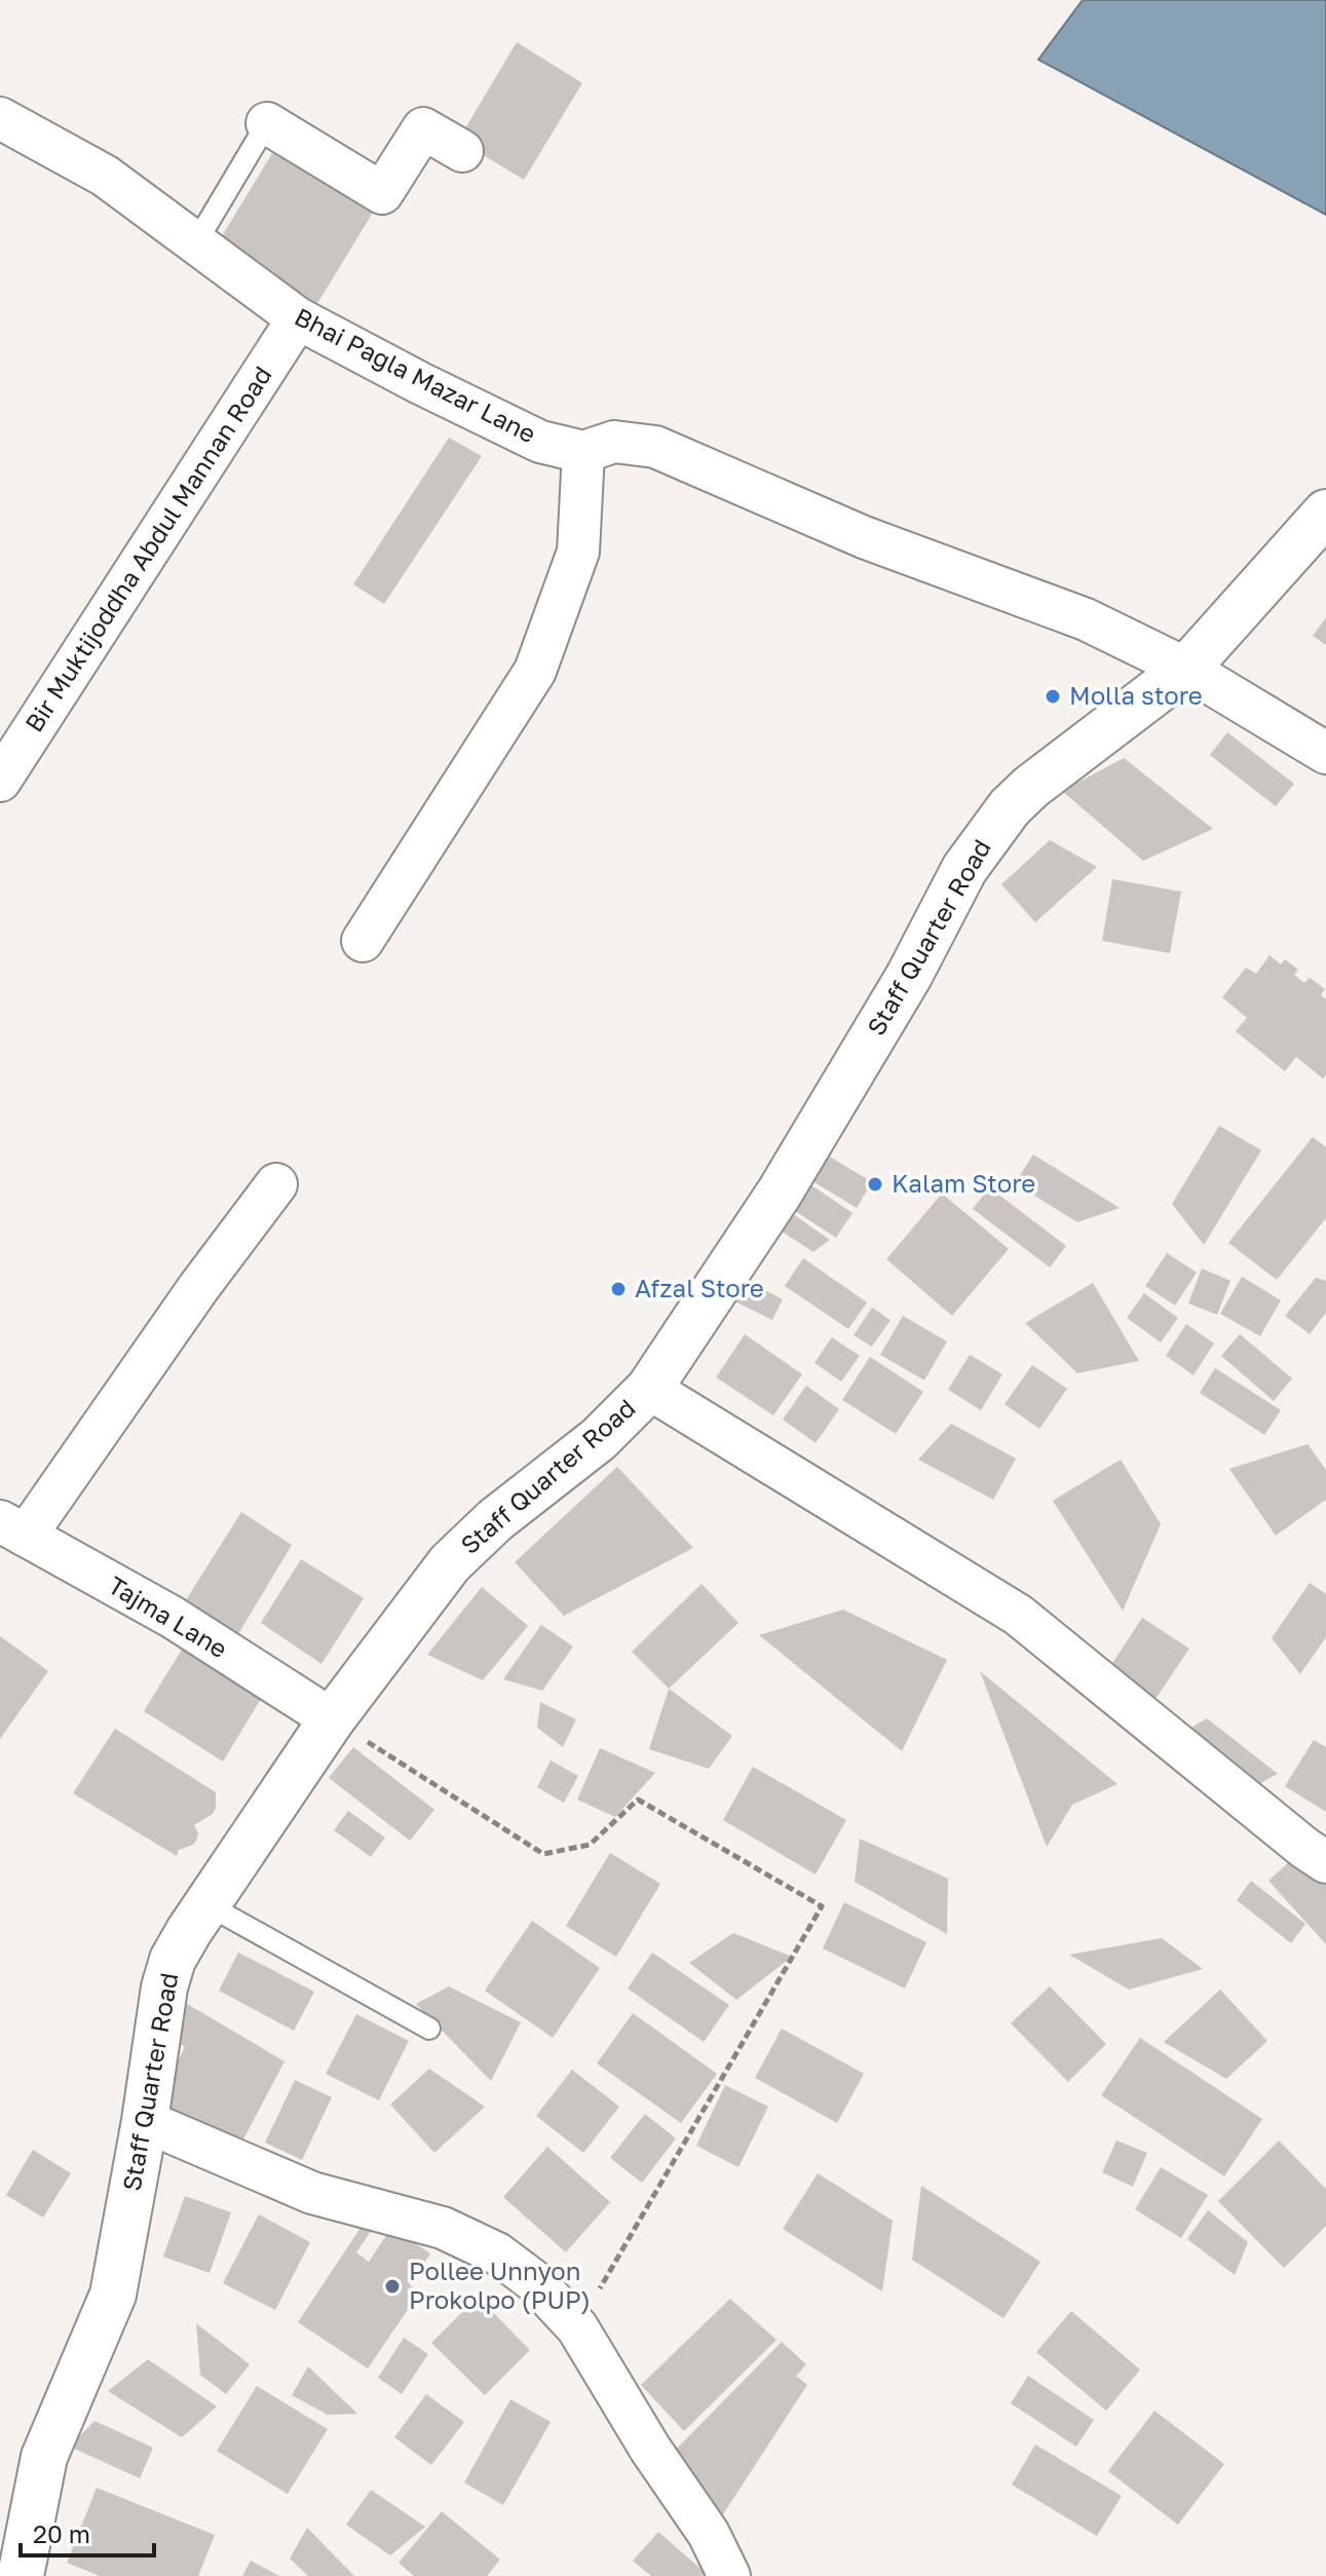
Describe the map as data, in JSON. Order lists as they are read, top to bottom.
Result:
{
  "streets": {
    "street": [
      "Bhai Pagla Mazar Lane",
      "Bir Muktijoddha Abdul Mannan Road",
      "Staff Quarter Road",
      "Tajma Lane"
    ]
  },
  "crossings": [
    ["Bhai Pagla Mazar Lane", "Bir Muktijoddha Abdul Mannan Road"],
    ["Bhai Pagla Mazar Lane", "Staff Quarter Road"],
    ["Staff Quarter Road", "Tajma Lane"]
  ],
  "places": [
    "Molla store",
    "Kalam Store",
    "Afzal Store",
    "Pollee Unnyon Prokolpo (PUP)"
  ],
  "scale_bar": "20 m"
}
